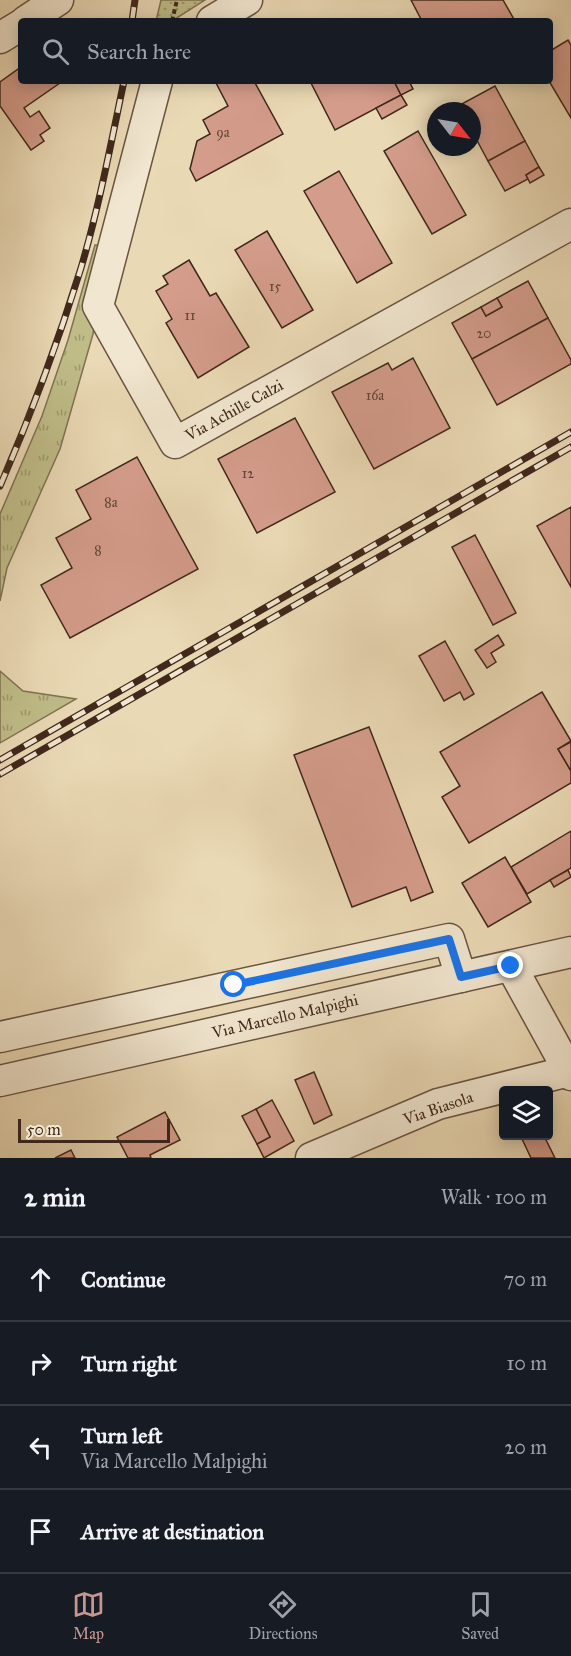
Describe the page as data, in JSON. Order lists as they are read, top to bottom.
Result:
{
  "streets": {
    "street": ["Via Achille Calzi", "Via Marcello Malpighi", "Via Biasola"]
  },
  "house_numbers": [
    "9a",
    "15",
    "11",
    "20",
    "16a",
    "12",
    "8a",
    "8"
  ],
  "scale_bar": "50 m",
  "north": "bottom right",
  "page": {
    "search": "Search here",
    "scale": "50 m",
    "heading": ["2 min", "Walk · 100 m"],
    "list": [
      ["Continue", "70 m"],
      ["Turn right", "10 m"],
      ["Turn left", "Via Marcello Malpighi", "20 m"],
      "Arrive at destination"
    ],
    "nav": ["Map", "Directions", "Saved"]
  }
}
